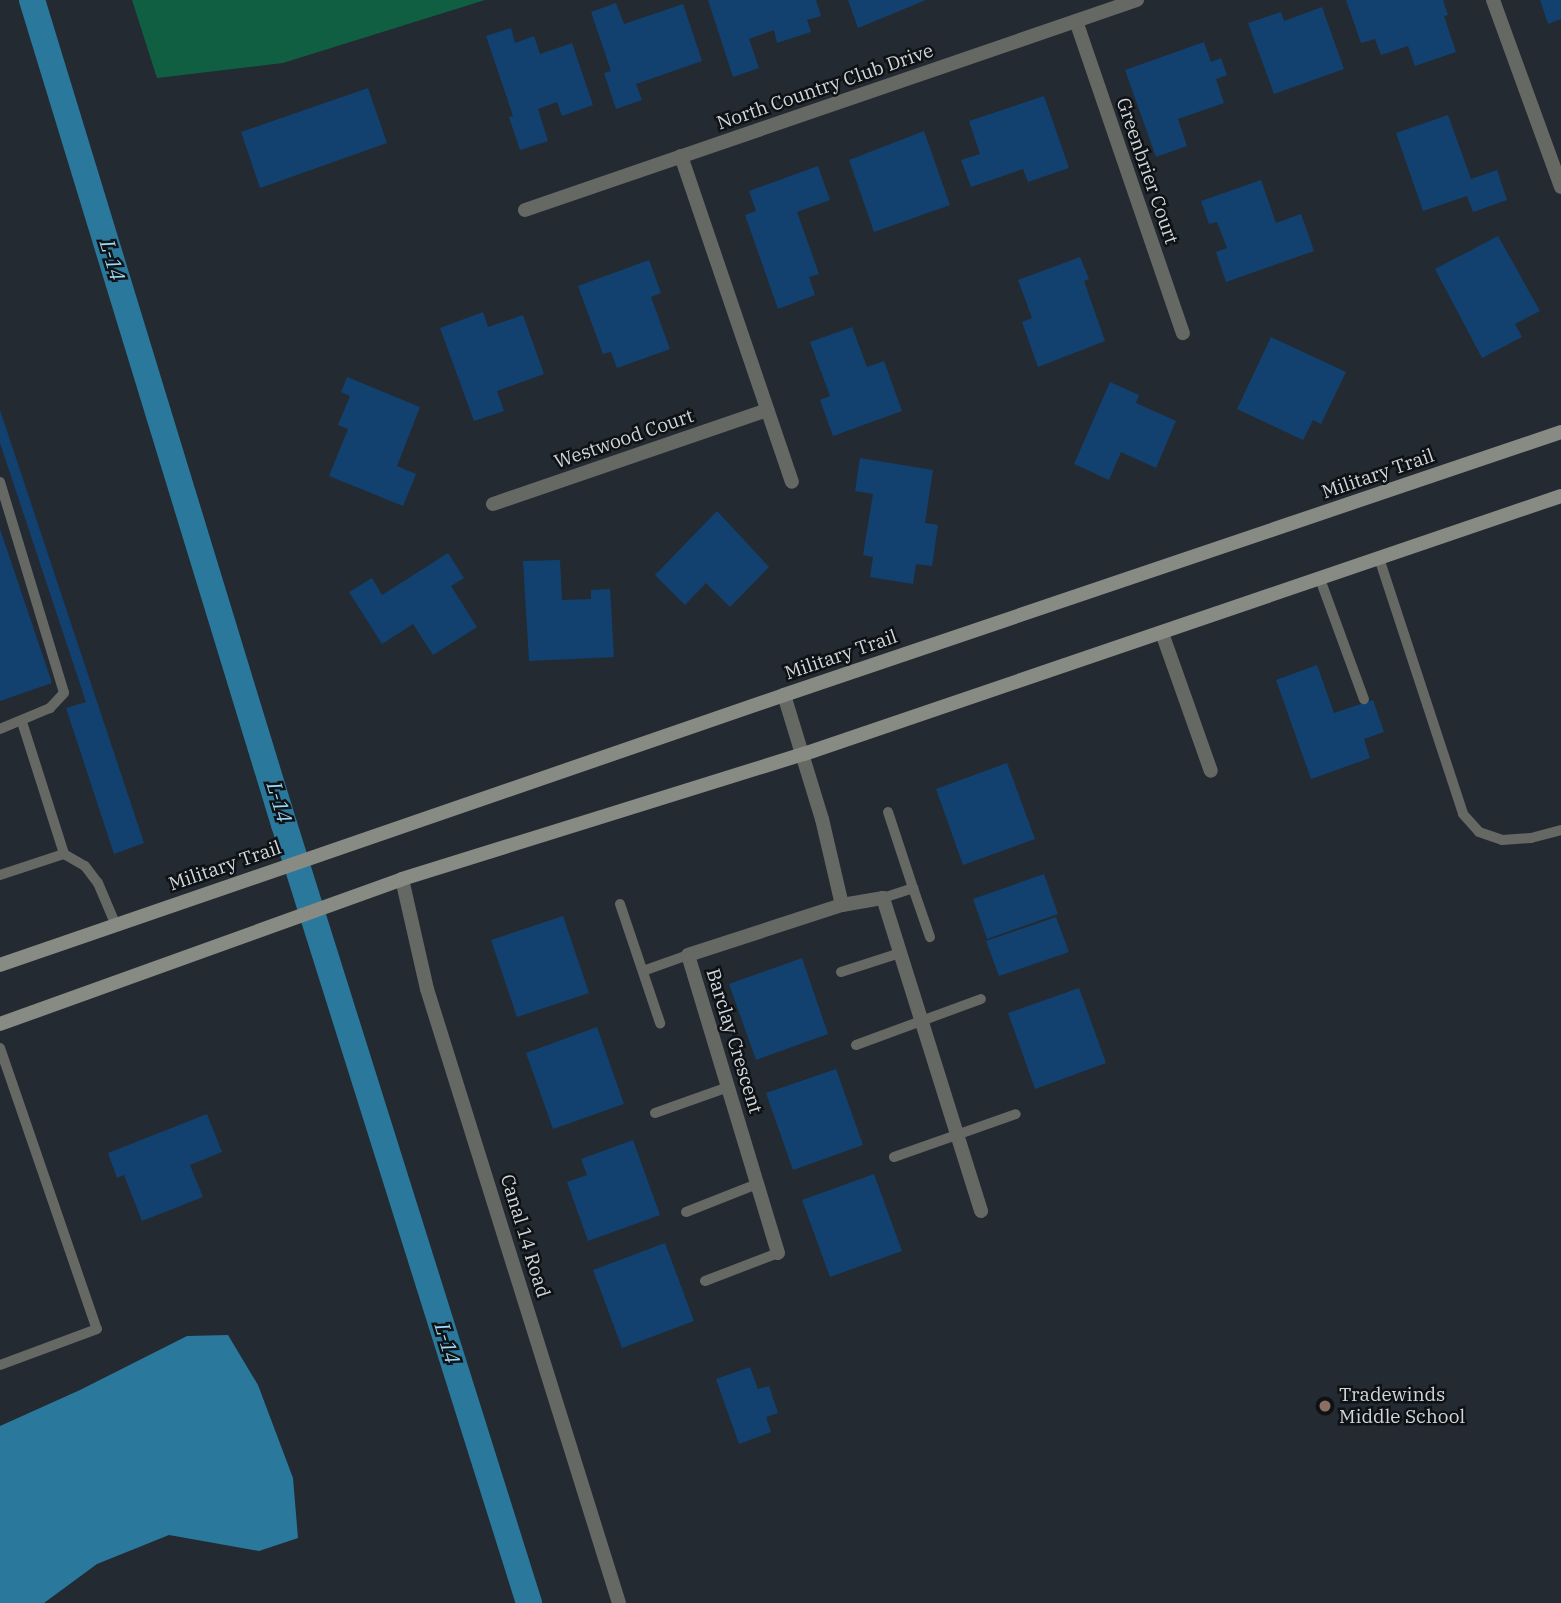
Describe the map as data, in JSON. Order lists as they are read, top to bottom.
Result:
{
  "streets": {
    "main road": ["Military Trail"],
    "street": [
      "North Country Club Drive",
      "Greenbrier Court",
      "Westwood Court",
      "Barclay Crescent",
      "Canal 14 Road"
    ]
  },
  "crossings": [
    ["North Country Club Drive", "Greenbrier Court"]
  ],
  "water": ["L-14"],
  "places": ["Tradewinds Middle School"]
}
